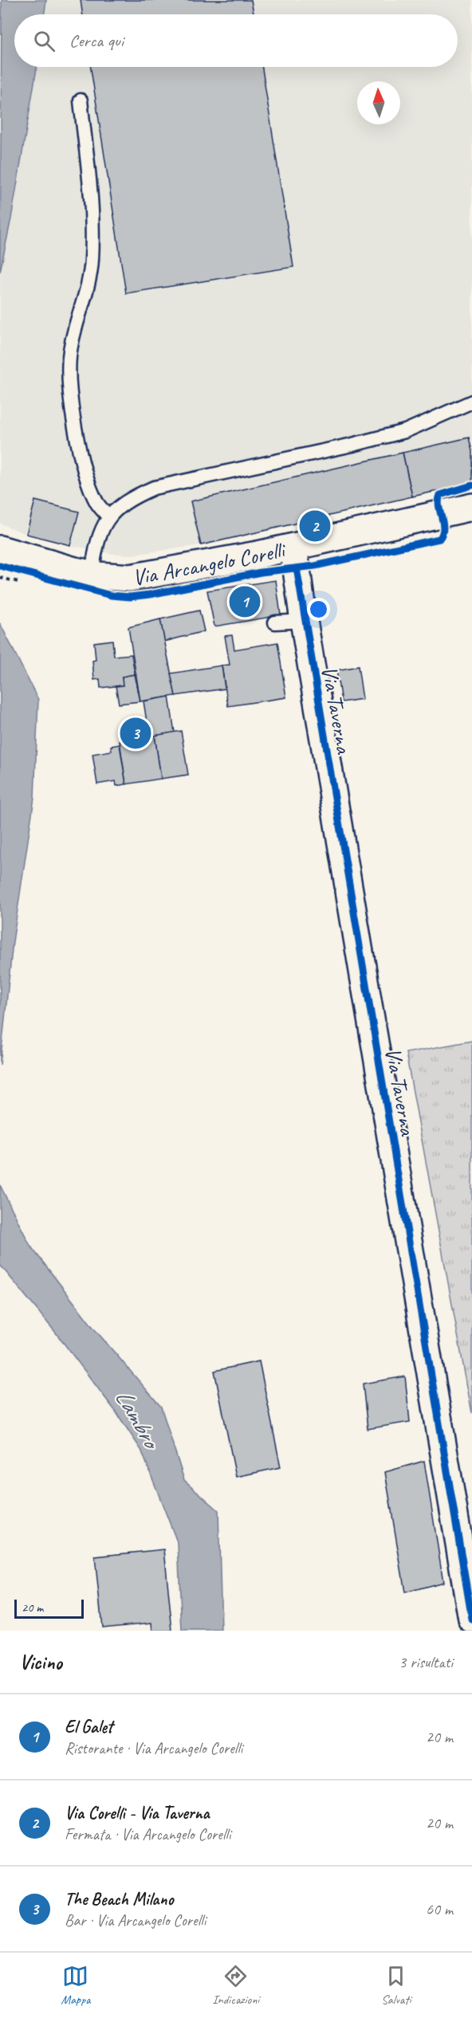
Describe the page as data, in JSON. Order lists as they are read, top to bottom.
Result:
{
  "streets": {
    "street": ["Via Arcangelo Corelli", "Via Taverna"]
  },
  "crossings": [
    ["Via Arcangelo Corelli", "Via Taverna"]
  ],
  "water": ["Lambro"],
  "scale_bar": "20 m",
  "north": "top",
  "page": {
    "search": "Cerca qui",
    "pins": ["2", "1", "3"],
    "scale": "20 m",
    "heading": ["Vicino", "3 risultati"],
    "list": [
      {
        "mark": "1",
        "name": "El Galet",
        "note": "Ristorante · Via Arcangelo Corelli",
        "value": "20 m"
      },
      {
        "mark": "2",
        "name": "Via Corelli - Via Taverna",
        "note": "Fermata · Via Arcangelo Corelli",
        "value": "20 m"
      },
      {
        "mark": "3",
        "name": "The Beach Milano",
        "note": "Bar · Via Arcangelo Corelli",
        "value": "60 m"
      }
    ],
    "nav": ["Mappa", "Indicazioni", "Salvati"]
  }
}
